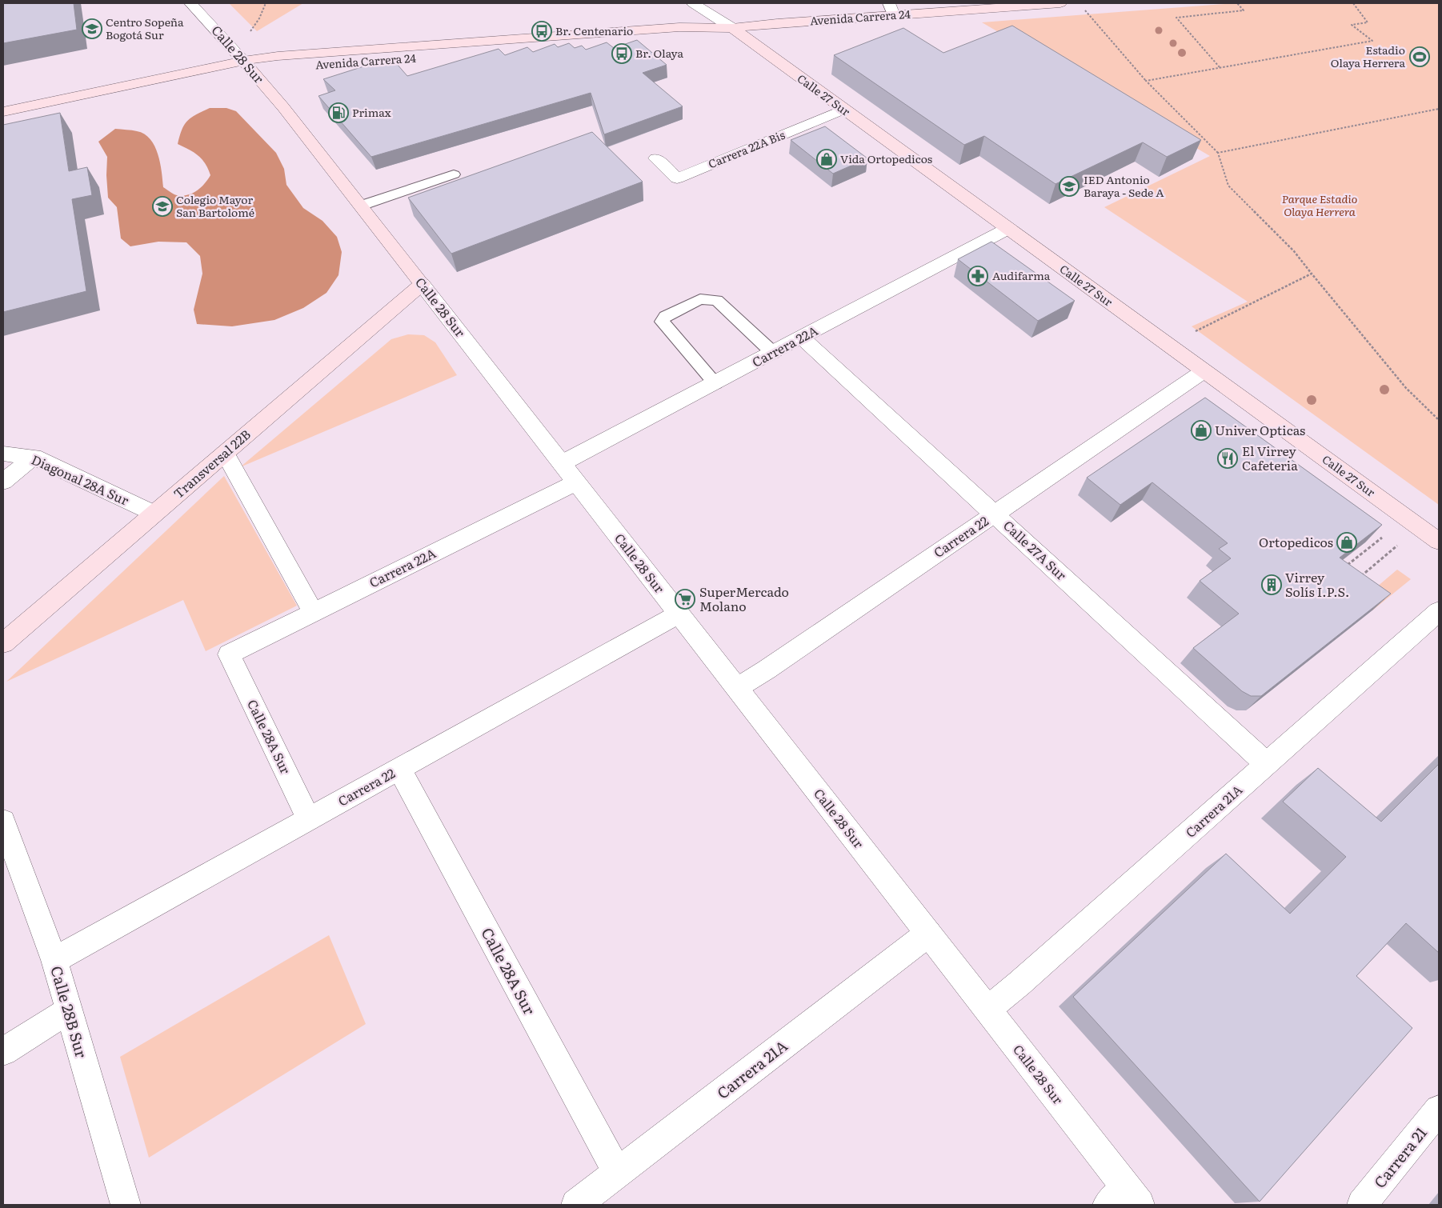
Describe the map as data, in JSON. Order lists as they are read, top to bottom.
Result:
{
  "streets": {
    "main road": [
      "Avenida Carrera 24",
      "Calle 28 Sur",
      "Calle 27 Sur",
      "Transversal 22B"
    ],
    "street": [
      "Carrera 22A Bis",
      "Carrera 22A",
      "Diagonal 28A Sur",
      "Carrera 22",
      "Calle 27A Sur",
      "Calle 28A Sur",
      "Carrera 21A",
      "Calle 28B Sur",
      "Carrera 21"
    ]
  },
  "crossings": [
    ["Avenida Carrera 24", "Calle 28 Sur"],
    ["Avenida Carrera 24", "Calle 27 Sur"],
    ["Calle 28 Sur", "Carrera 22A"],
    ["Calle 28 Sur", "Transversal 22B"],
    ["Calle 28 Sur", "Carrera 22"],
    ["Calle 28 Sur", "Carrera 21A"],
    ["Calle 27 Sur", "Carrera 22A Bis"],
    ["Calle 27 Sur", "Carrera 22A"],
    ["Calle 27 Sur", "Carrera 22"],
    ["Carrera 22A", "Calle 27A Sur"],
    ["Carrera 22A", "Calle 28A Sur"],
    ["Transversal 22B", "Diagonal 28A Sur"],
    ["Carrera 22", "Calle 27A Sur"],
    ["Carrera 22", "Calle 28A Sur"],
    ["Carrera 22", "Calle 28B Sur"],
    ["Calle 27A Sur", "Carrera 21A"],
    ["Calle 28A Sur", "Carrera 21A"]
  ],
  "parks": ["Parque Estadio Olaya Herrera"],
  "places": {
    "school or university": ["Centro Sopeña Bogotá Sur", "IED Antonio Baraya - Sede A", "Colegio Mayor San Bartolomé"],
    "bus stop": ["Br. Centenario", "Br. Olaya"],
    "sports": ["Estadio Olaya Herrera"],
    "fuel station": ["Primax"],
    "shop": ["Vida Ortopedicos", "Univer Opticas", "Ortopedicos"],
    "pharmacy": ["Audifarma"],
    "restaurant": ["El Virrey Cafeteria"],
    "building": ["Virrey Solís I.P.S."],
    "supermarket": ["SuperMercado Molano"]
  }
}
